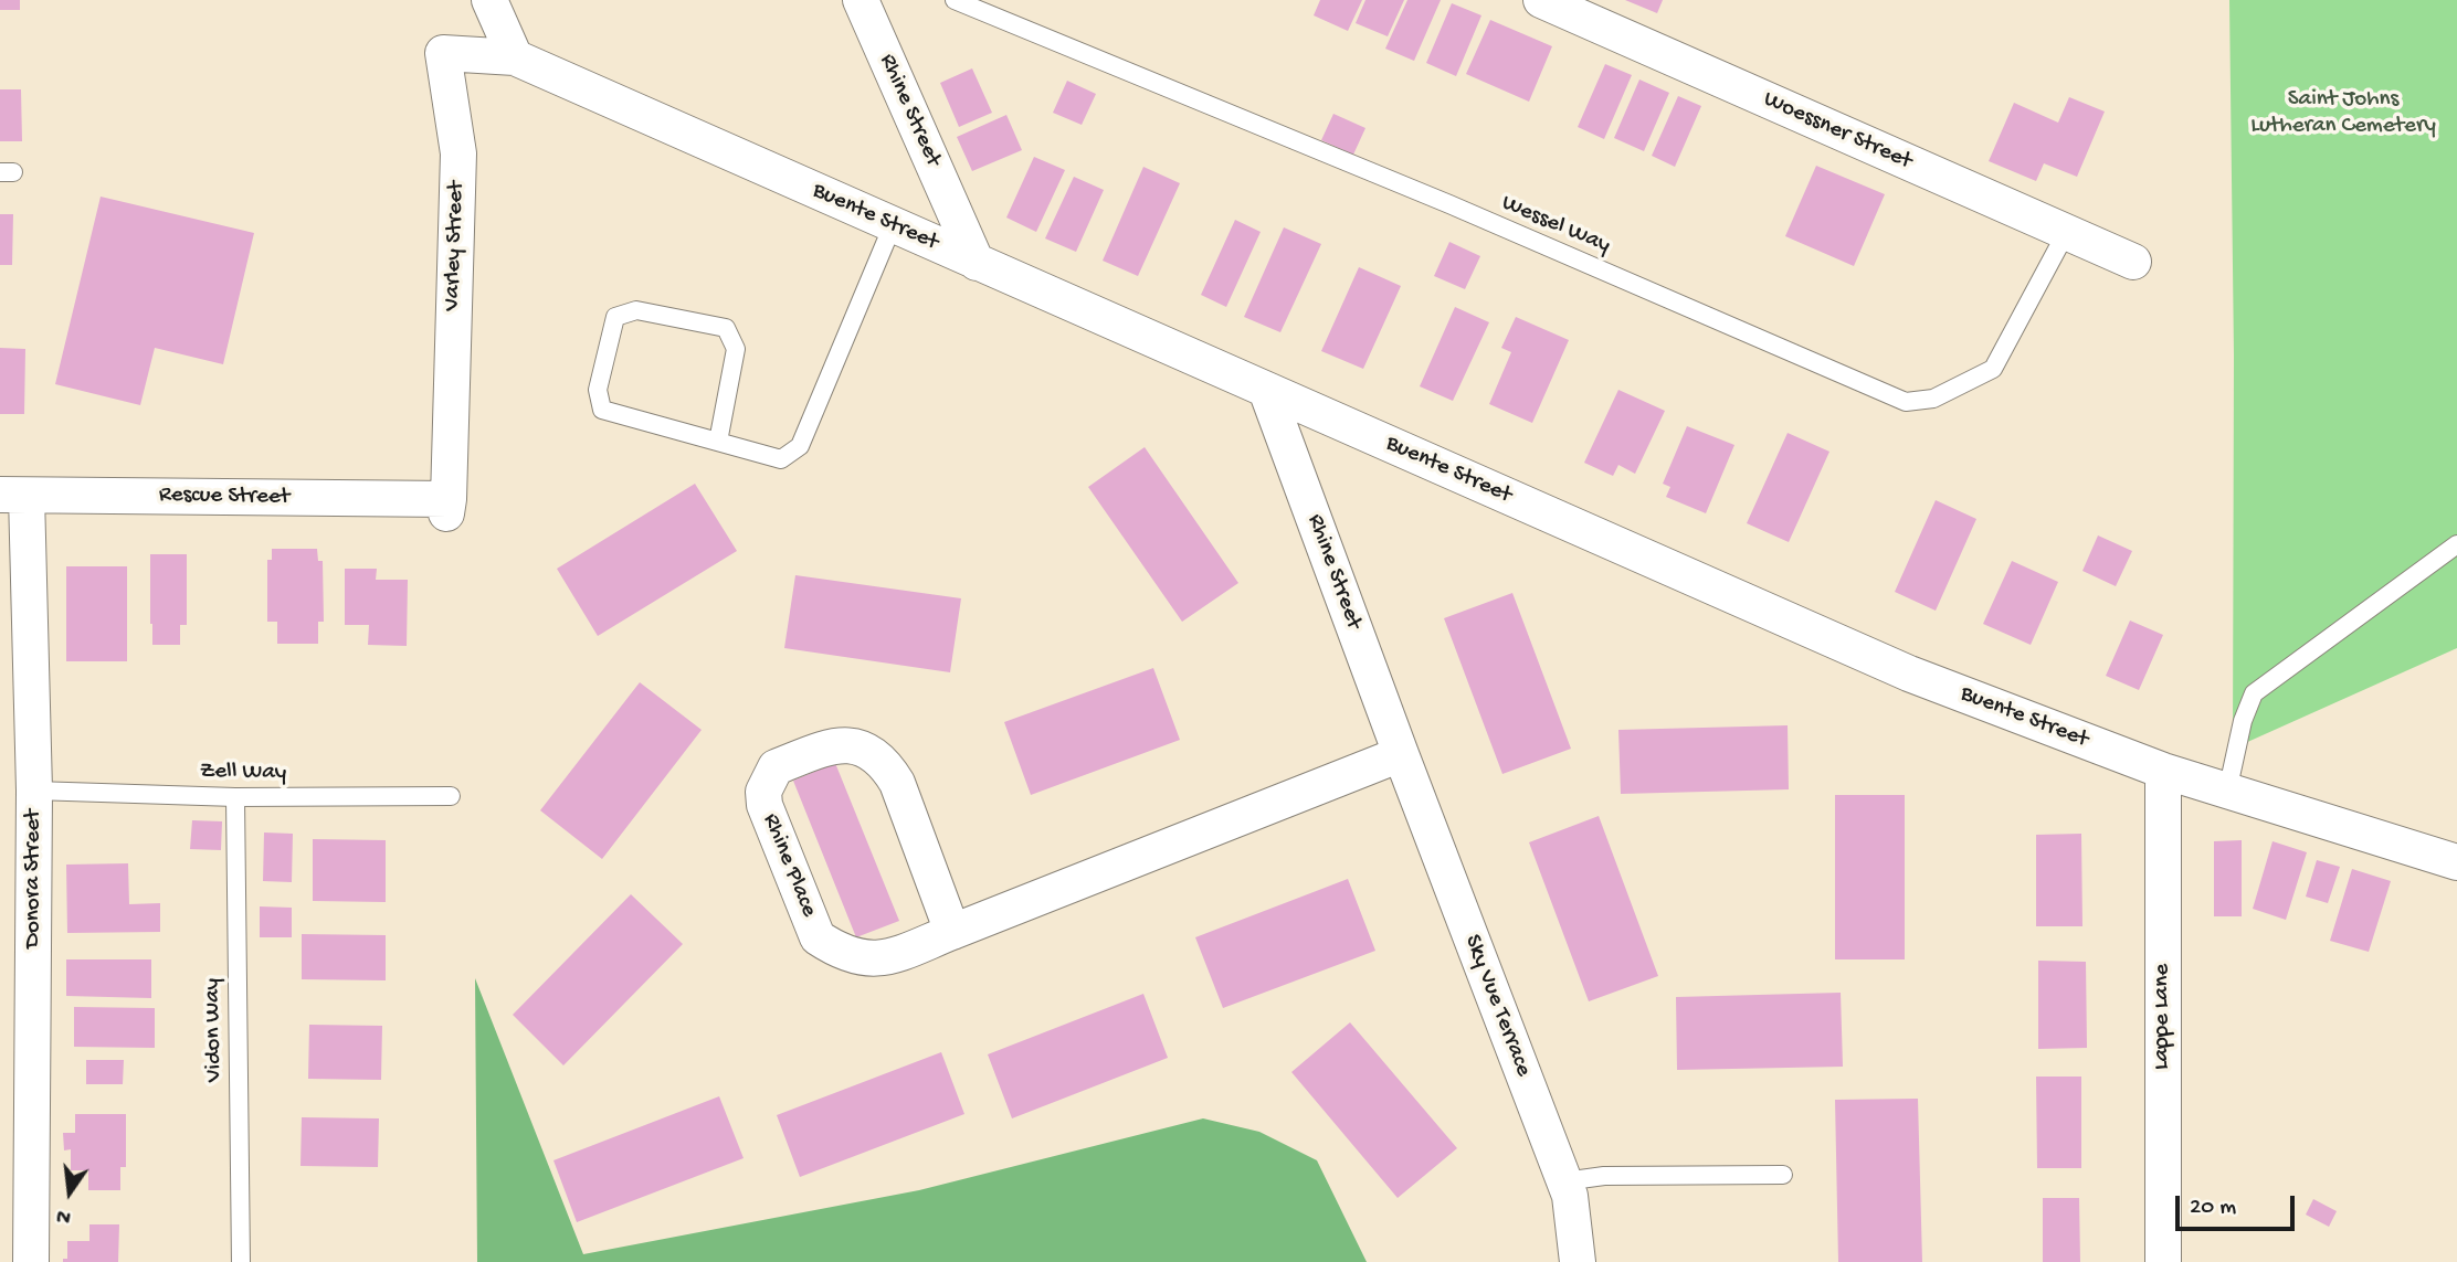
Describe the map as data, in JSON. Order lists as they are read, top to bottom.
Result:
{
  "streets": {
    "street": [
      "Rhine Street",
      "Woessner Street",
      "Buente Street",
      "Varley Street",
      "Rescue Street",
      "Rhine Place",
      "Donora Street",
      "Sky Vue Terrace",
      "Lappe Lane"
    ],
    "lane": ["Wessel Way", "Zell Way", "Vidon Way"]
  },
  "crossings": [
    ["Rhine Street", "Buente Street"],
    ["Rhine Street", "Rhine Place"],
    ["Rhine Street", "Sky Vue Terrace"],
    ["Woessner Street", "Wessel Way"],
    ["Buente Street", "Varley Street"],
    ["Buente Street", "Lappe Lane"],
    ["Varley Street", "Rescue Street"],
    ["Rescue Street", "Donora Street"],
    ["Zell Way", "Donora Street"],
    ["Zell Way", "Vidon Way"],
    ["Rhine Place", "Sky Vue Terrace"]
  ],
  "parks": ["Saint Johns Lutheran Cemetery"],
  "scale_bar": "20 m",
  "north": "bottom"
}
